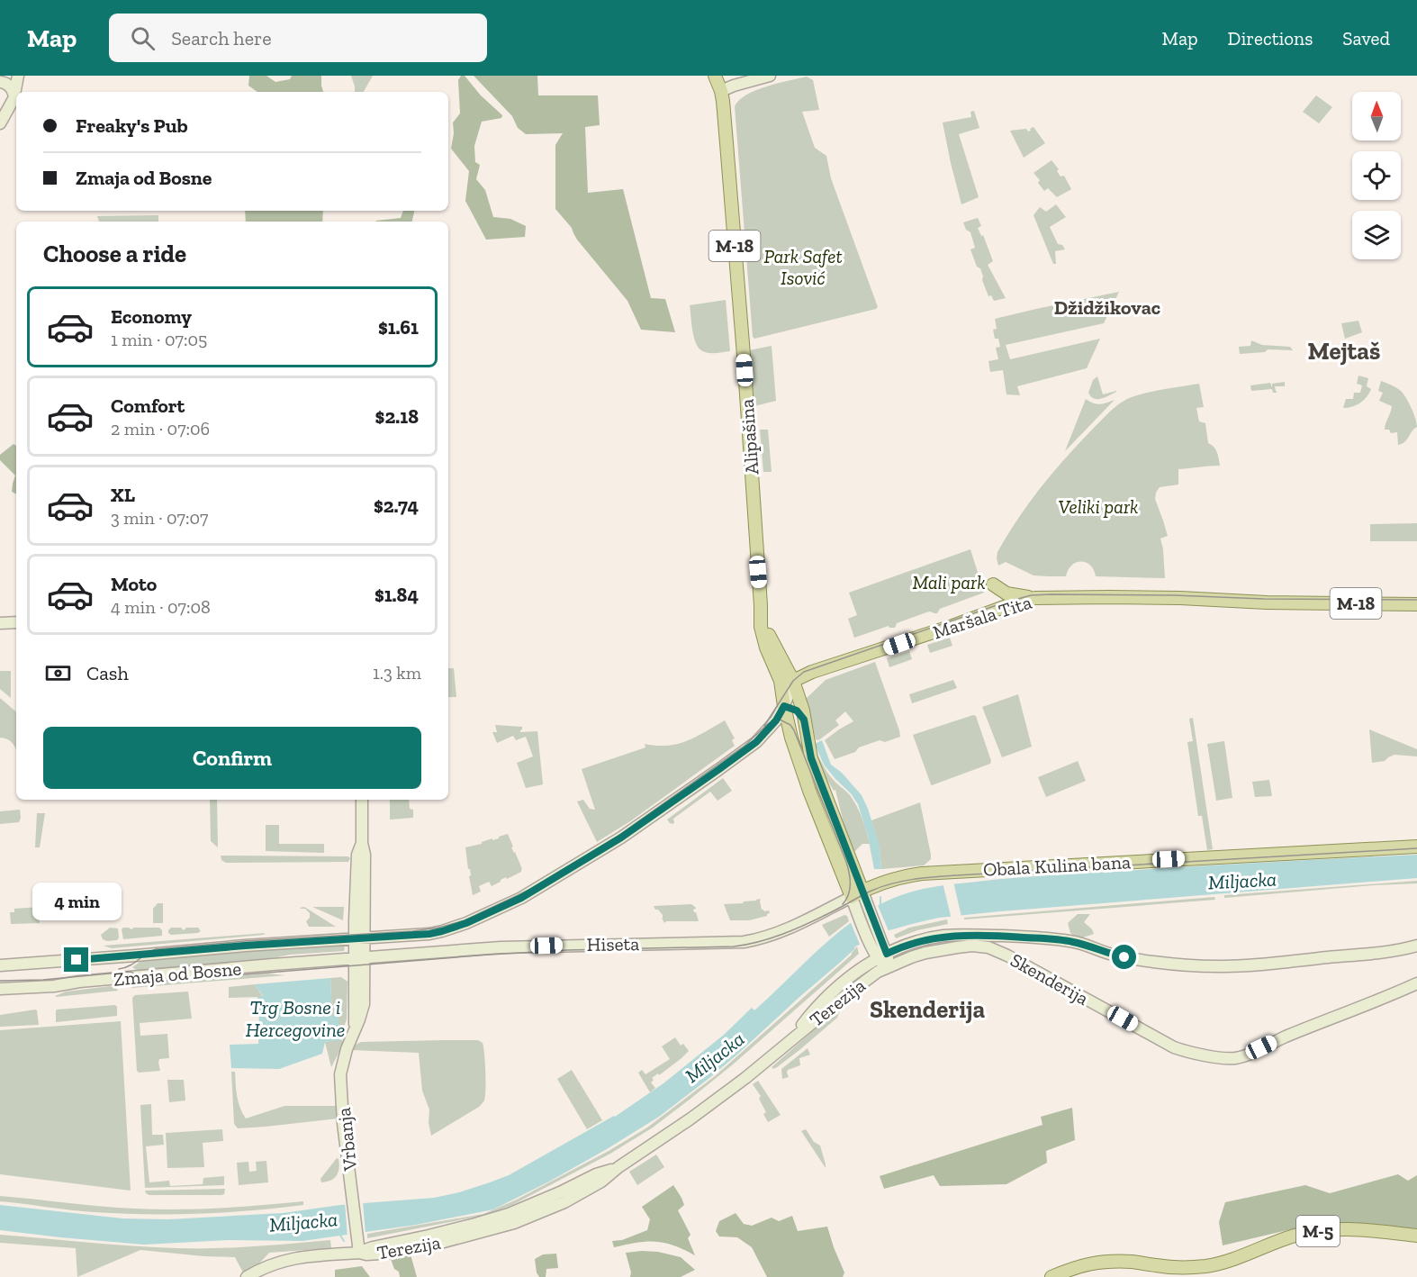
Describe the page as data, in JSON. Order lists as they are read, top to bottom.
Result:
{
  "streets": {
    "main road": [
      "M-18",
      "Alipašina",
      "Maršala Tita",
      "Obala Kulina bana",
      "Hiseta",
      "Zmaja od Bosne",
      "Skenderija",
      "Terezija",
      "Vrbanja",
      "M-5"
    ]
  },
  "crossings": [
    ["M-18", "Alipašina"],
    ["M-18", "Maršala Tita"],
    ["M-18", "Obala Kulina bana"],
    ["M-18", "Hiseta"],
    ["Alipašina", "Maršala Tita"],
    ["Obala Kulina bana", "Hiseta"],
    ["Hiseta", "Zmaja od Bosne"],
    ["Hiseta", "Vrbanja"],
    ["Zmaja od Bosne", "Vrbanja"],
    ["Skenderija", "Terezija"],
    ["Terezija", "Vrbanja"]
  ],
  "districts": ["Džidžikovac", "Mejtaš", "Skenderija"],
  "water": ["Miljacka", "Trg Bosne i Hercegovine"],
  "parks": ["Park Safet Isović", "Veliki park", "Mali park"],
  "north": "top",
  "page": {
    "header": "Map",
    "search": "Search here",
    "nav": ["Map", "Directions", "Saved"],
    "banner": ["Freaky's Pub", "Zmaja od Bosne"],
    "heading": "Choose a ride",
    "list": [
      {
        "name": "Economy",
        "note": "1 min · 07:05",
        "value": "$1.61"
      },
      {
        "name": "Comfort",
        "note": "2 min · 07:06",
        "value": "$2.18"
      },
      {
        "name": "XL",
        "note": "3 min · 07:07",
        "value": "$2.74"
      },
      {
        "name": "Moto",
        "note": "4 min · 07:08",
        "value": "$1.84"
      }
    ],
    "pay": ["Cash", "1.3 km"],
    "buttons": "Confirm",
    "bubble": "4 min"
  }
}
